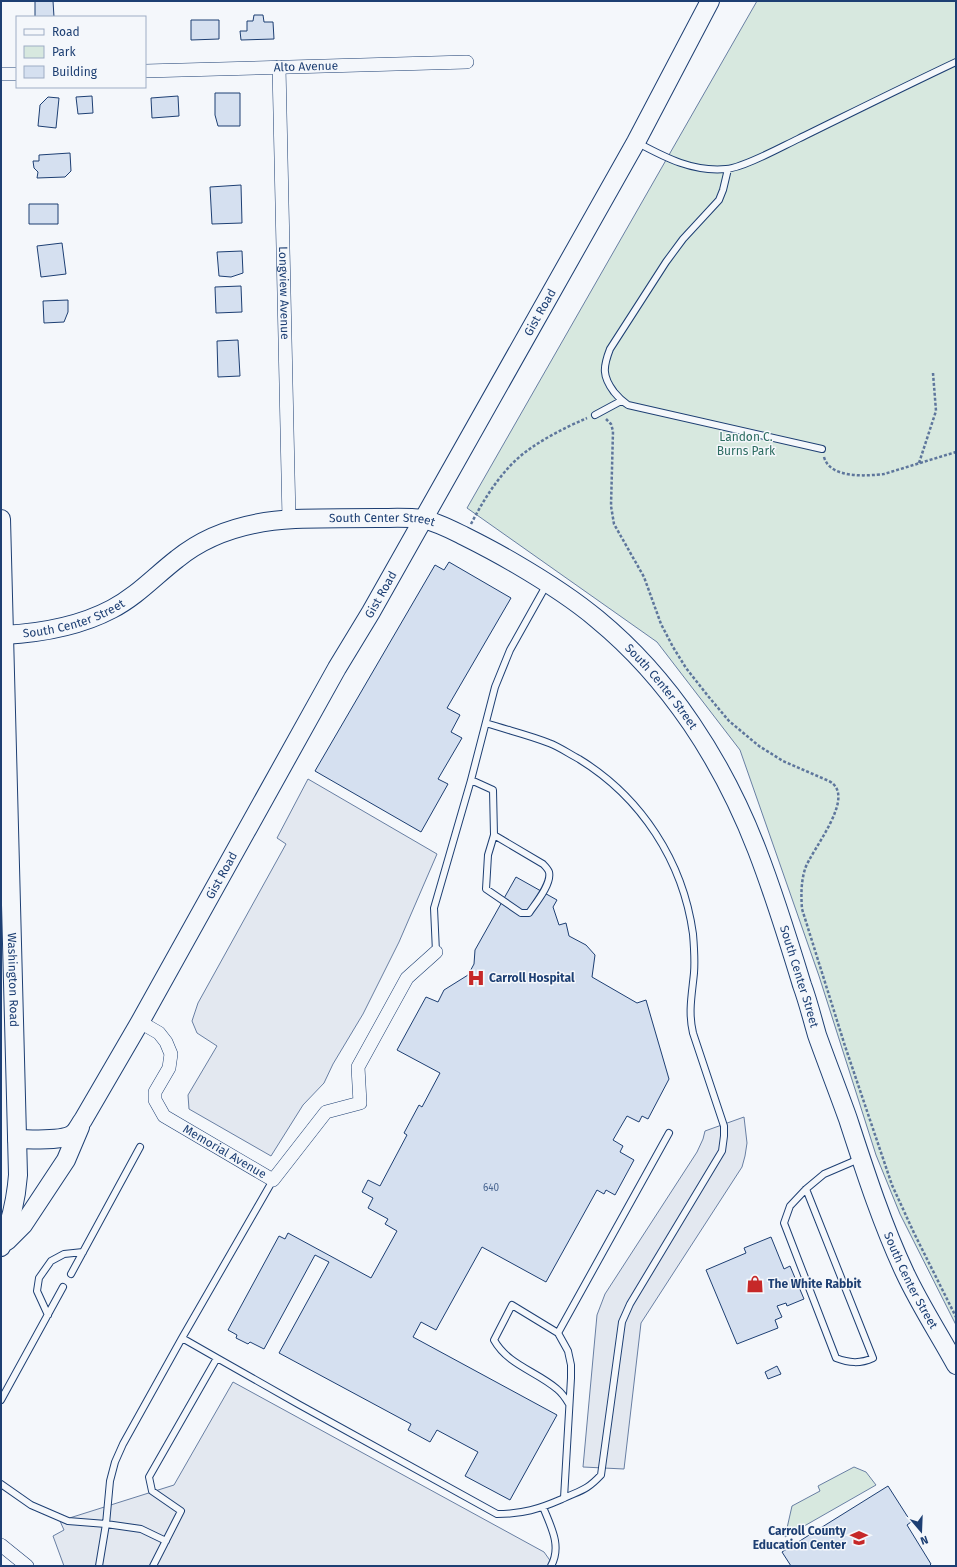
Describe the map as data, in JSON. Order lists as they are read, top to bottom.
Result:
{
  "streets": {
    "street": [
      "Alto Avenue",
      "Longview Avenue",
      "Gist Road",
      "South Center Street",
      "Washington Road",
      "Memorial Avenue"
    ]
  },
  "crossings": [
    ["Alto Avenue", "Longview Avenue"],
    ["Longview Avenue", "South Center Street"],
    ["Gist Road", "South Center Street"],
    ["Gist Road", "Washington Road"],
    ["Gist Road", "Memorial Avenue"],
    ["South Center Street", "Washington Road"]
  ],
  "parks": ["Landon C. Burns Park"],
  "places": {
    "hospital": ["Carroll Hospital"],
    "shop": ["The White Rabbit"],
    "school or university": ["Carroll County Education Center"]
  },
  "house_numbers": ["640"],
  "legend": ["Road", "Park", "Building"],
  "north": "bottom"
}
